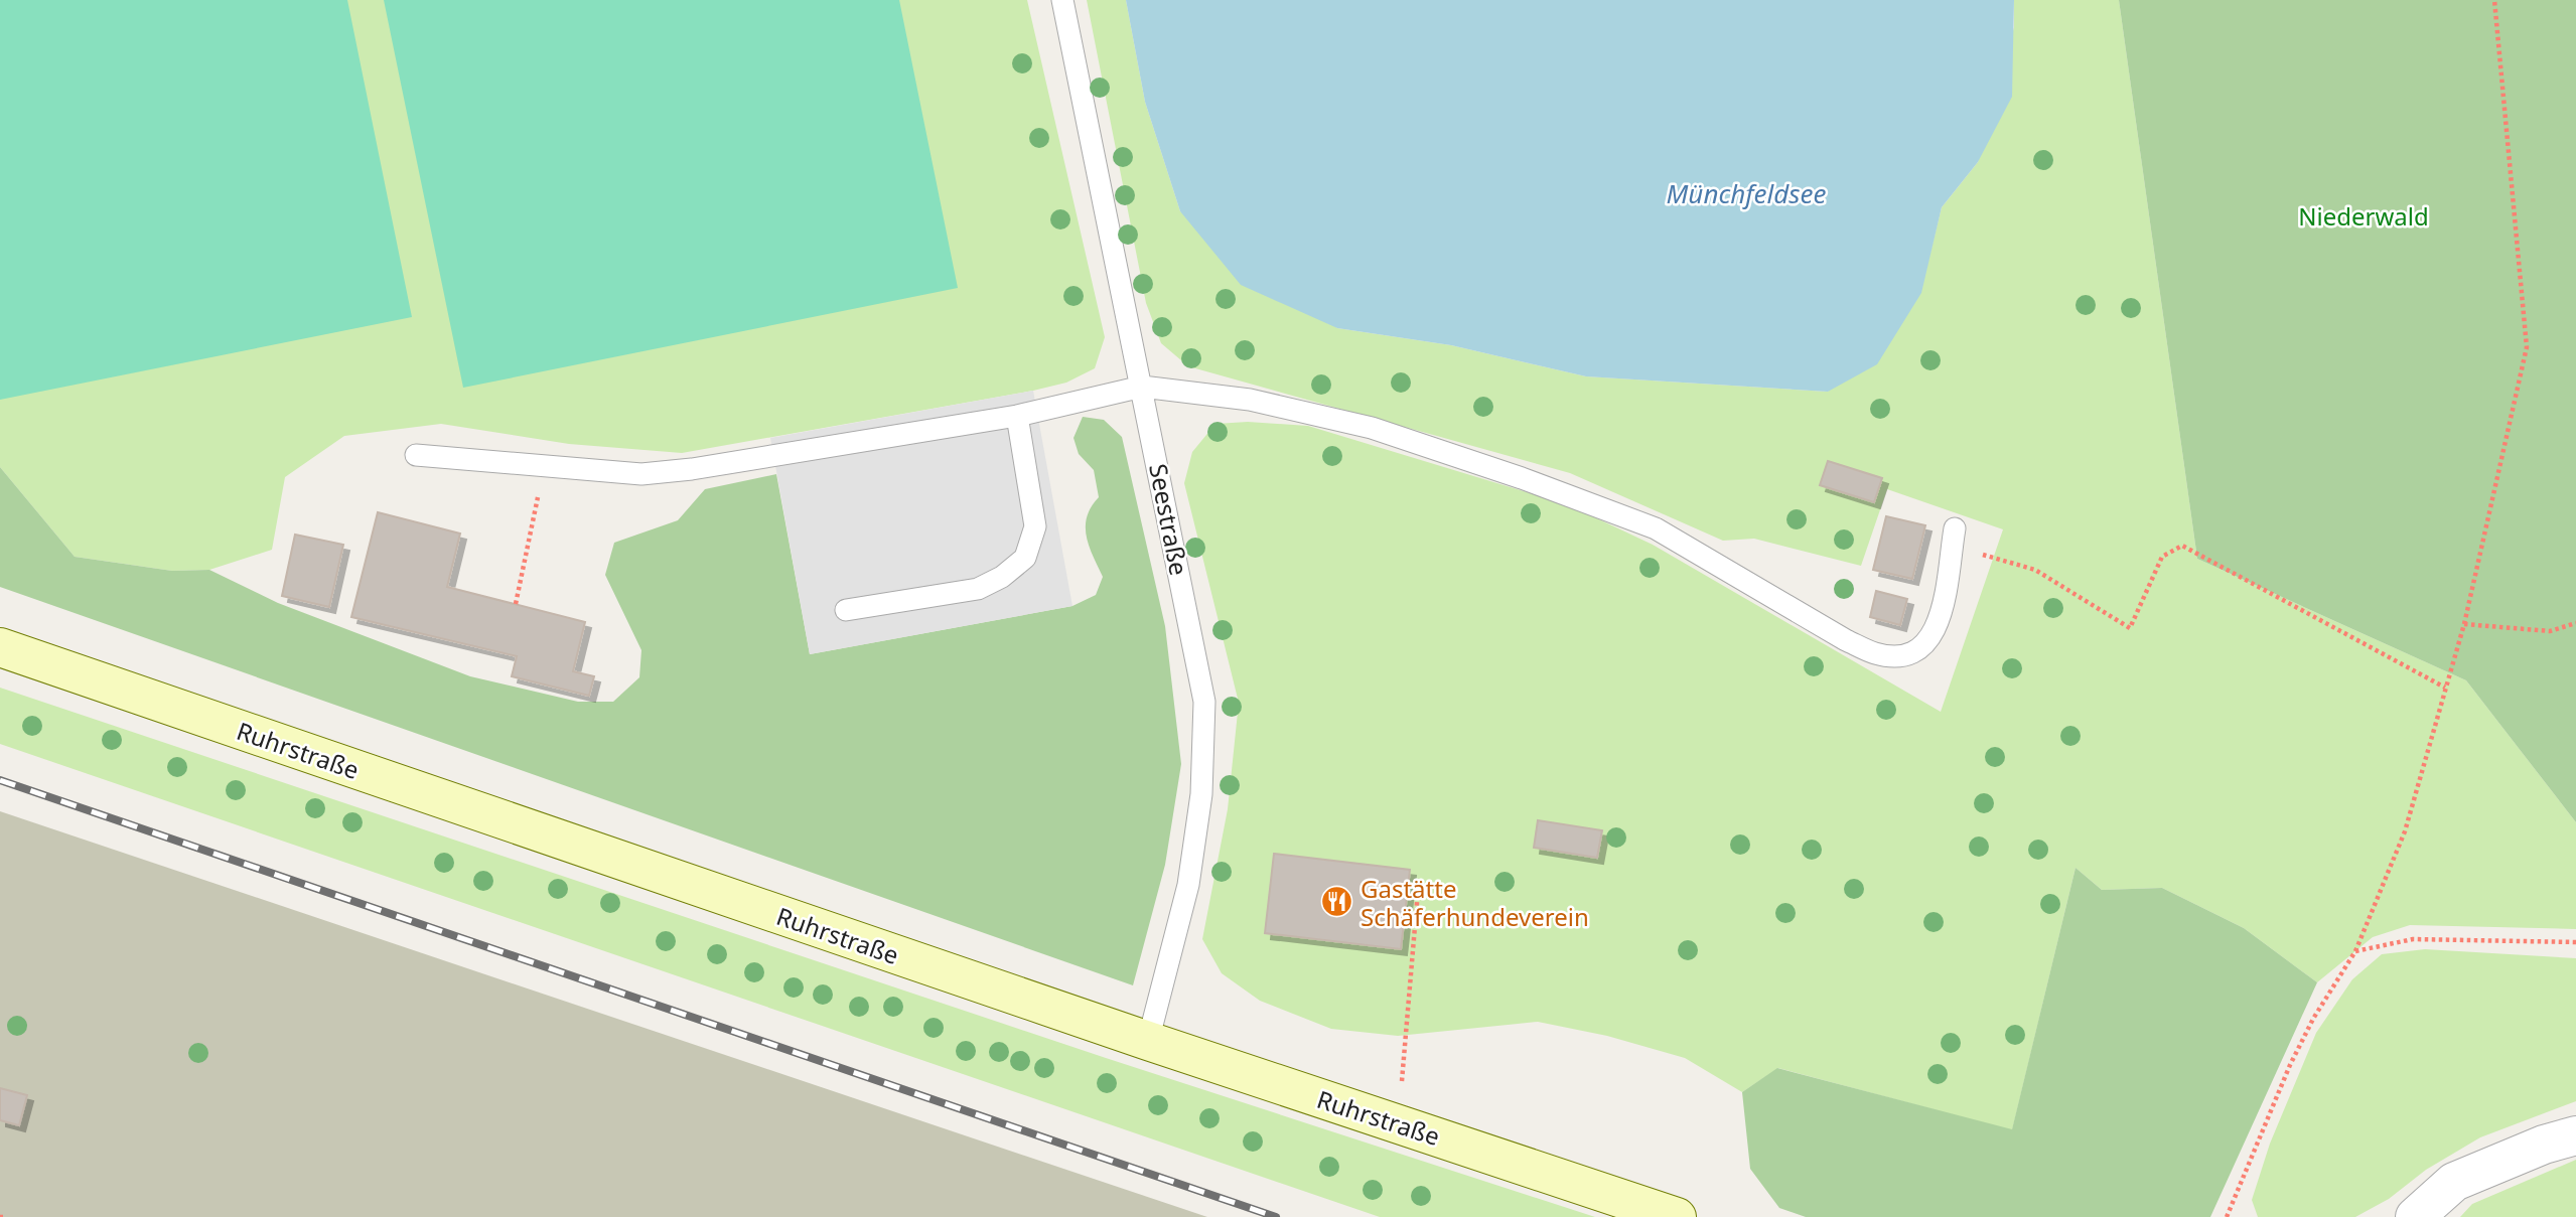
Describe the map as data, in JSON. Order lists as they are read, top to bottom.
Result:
{
  "streets": {
    "street": ["Ruhrstraße"],
    "lane": ["Seestraße"]
  },
  "crossings": [
    ["Seestraße", "Ruhrstraße"]
  ],
  "water": ["Münchfeldsee"],
  "parks": ["Niederwald"],
  "places": {
    "restaurant": ["Gastätte Schäferhundeverein"]
  }
}
